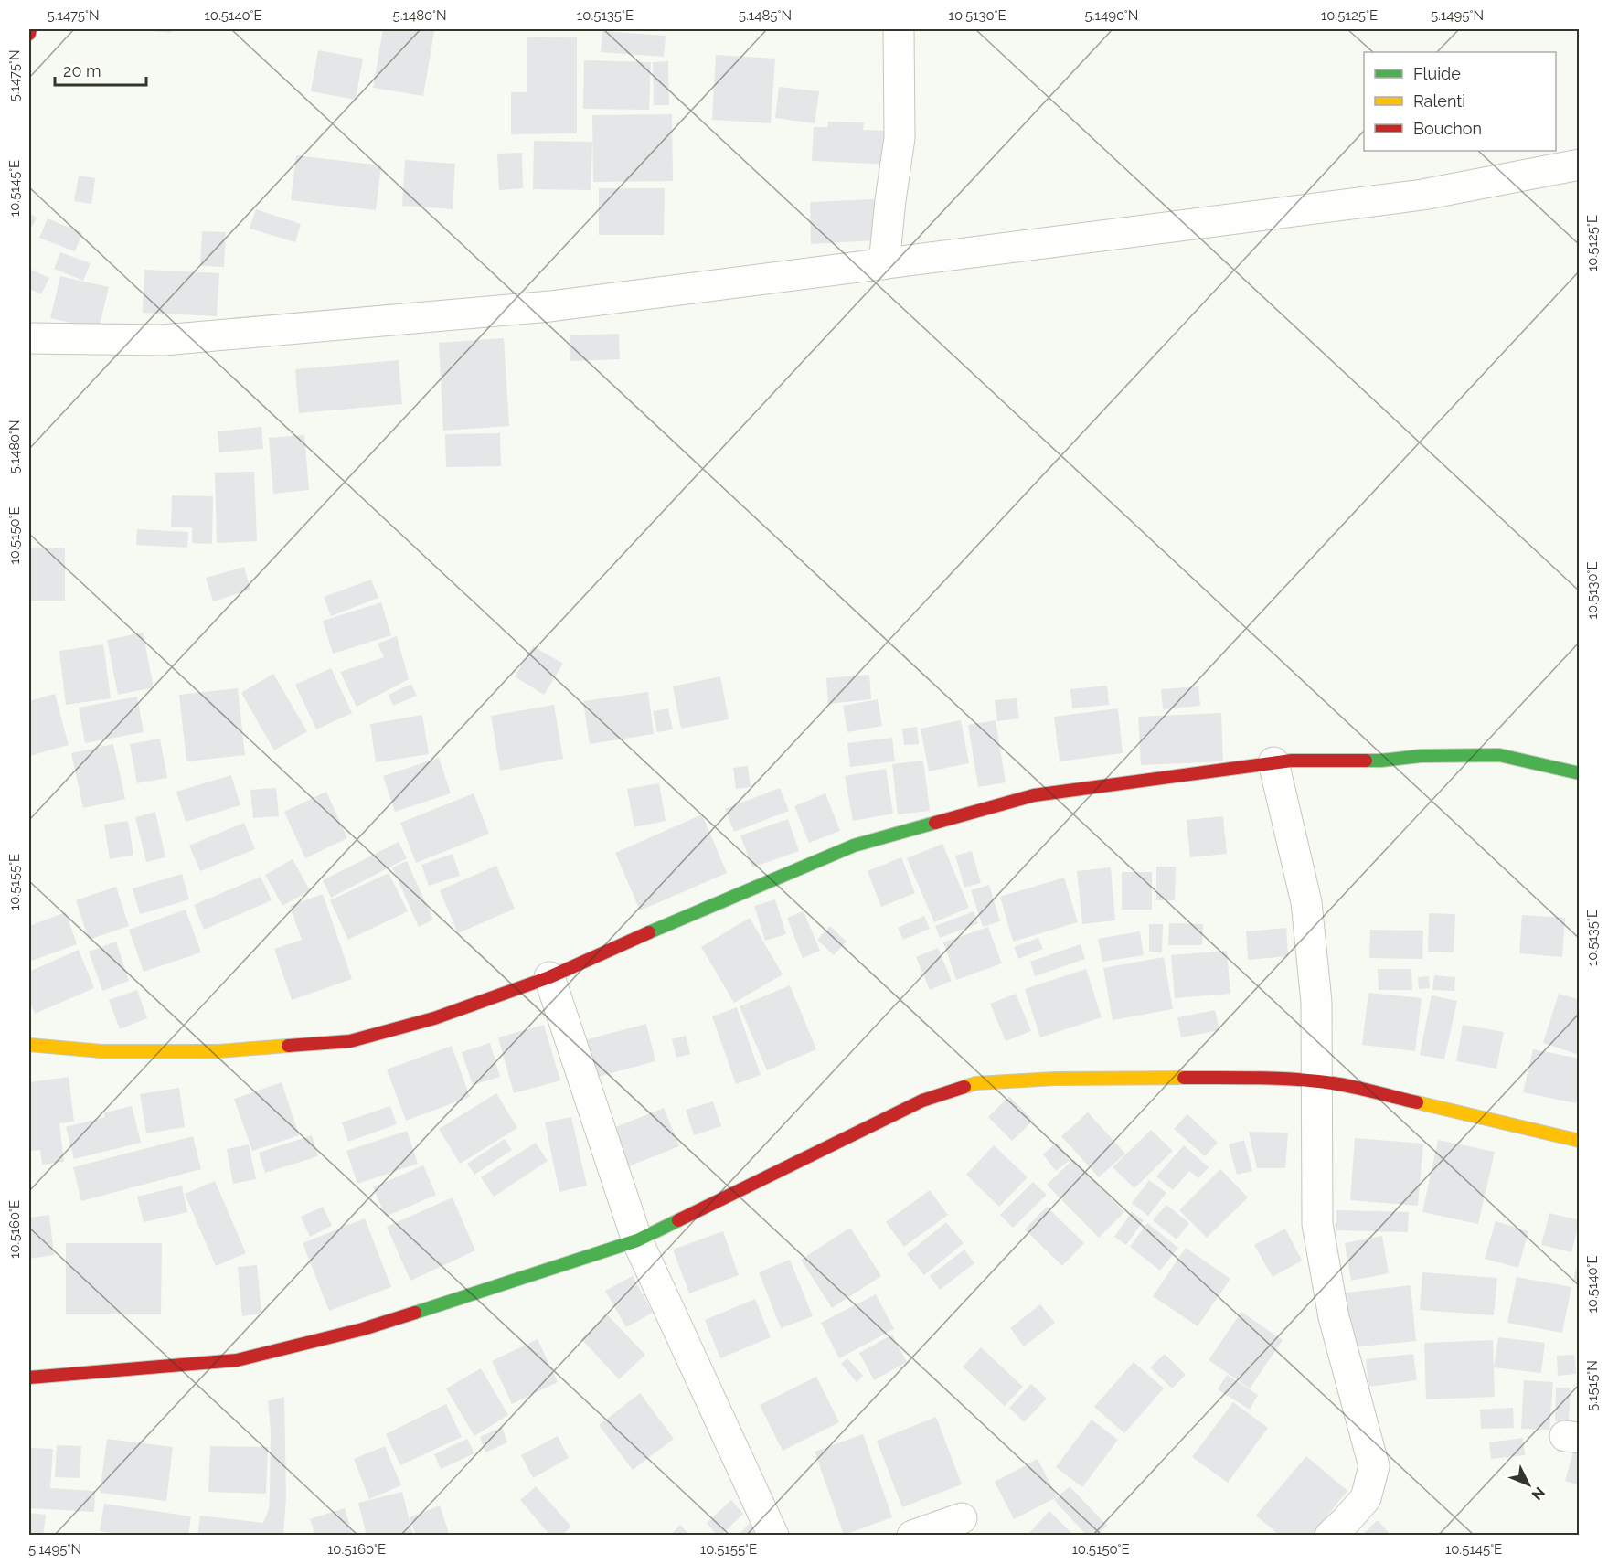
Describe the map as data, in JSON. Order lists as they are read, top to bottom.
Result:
{
  "legend": ["Fluide", "Ralenti", "Bouchon"],
  "scale_bar": "20 m",
  "north": "bottom right",
  "coordinates": [
    "5.1475°N",
    "10.5140°E",
    "5.1480°N",
    "10.5135°E",
    "5.1485°N",
    "10.5130°E",
    "5.1490°N",
    "10.5125°E",
    "5.1495°N",
    "10.5145°E",
    "10.5150°E",
    "10.5155°E",
    "10.5160°E",
    "5.1515°N"
  ]
}
